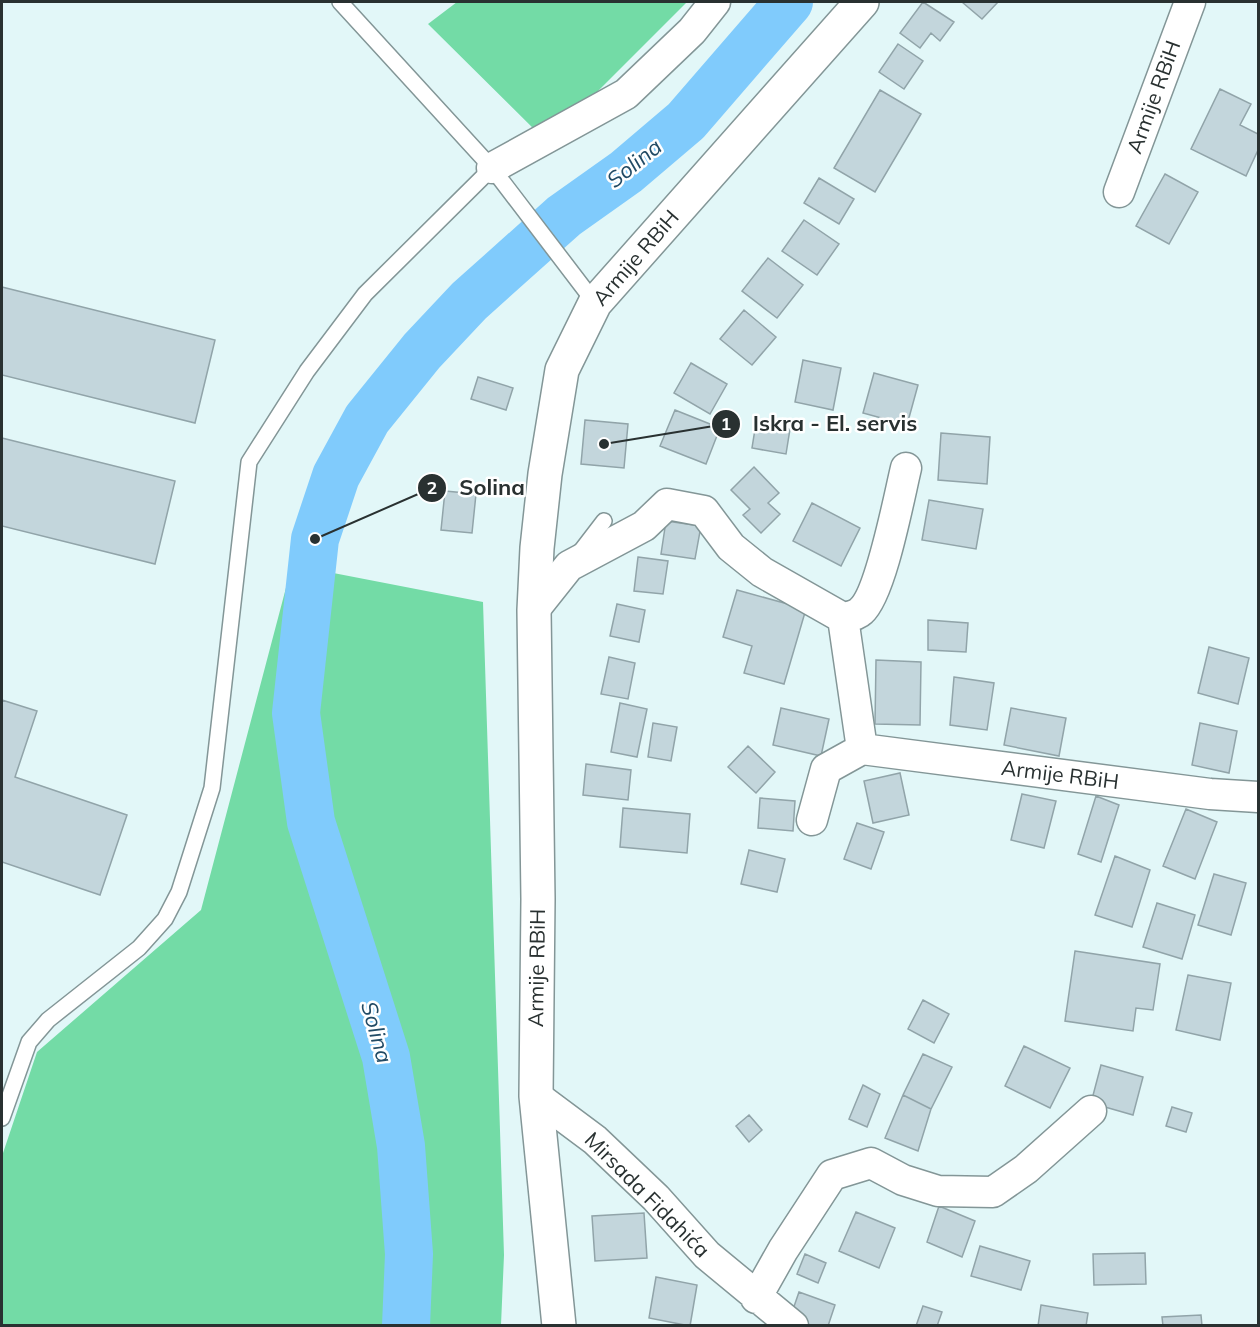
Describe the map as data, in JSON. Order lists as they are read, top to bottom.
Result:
{
  "streets": {
    "main road": ["Armije RBiH"],
    "street": ["Mirsada Fidahića"]
  },
  "crossings": [
    ["Armije RBiH", "Mirsada Fidahića"]
  ],
  "water": ["Solina"],
  "places": ["Iskra - El. servis", "Solina"]
}
